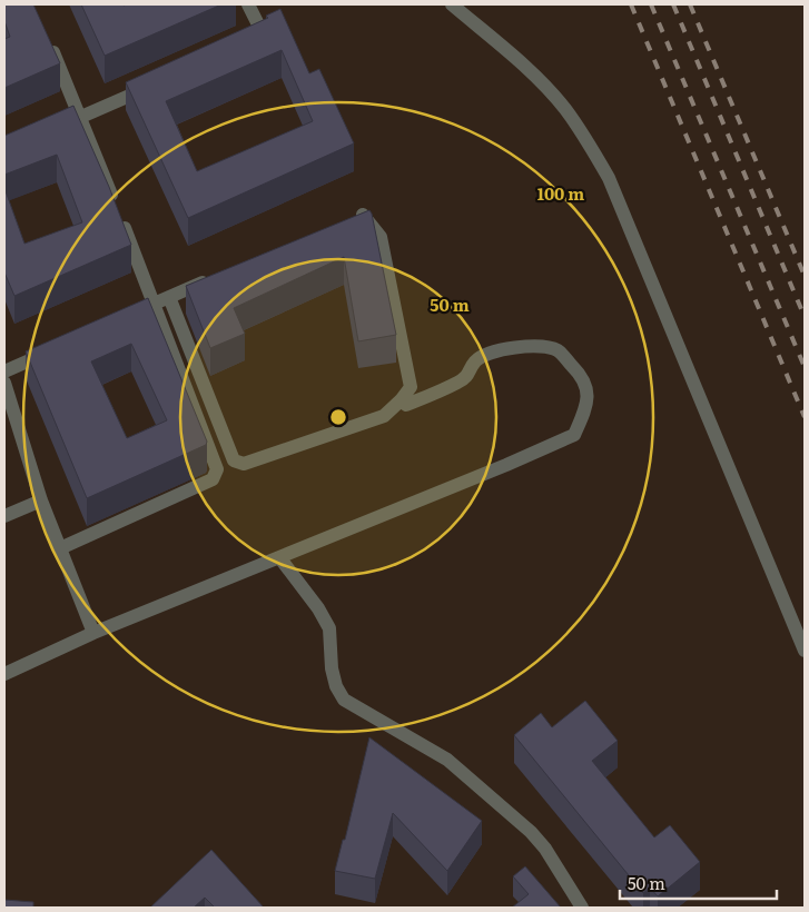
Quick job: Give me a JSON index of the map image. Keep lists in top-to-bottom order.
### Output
{
  "scale_bar": "50 m",
  "rings": ["100 m", "50 m"]
}
